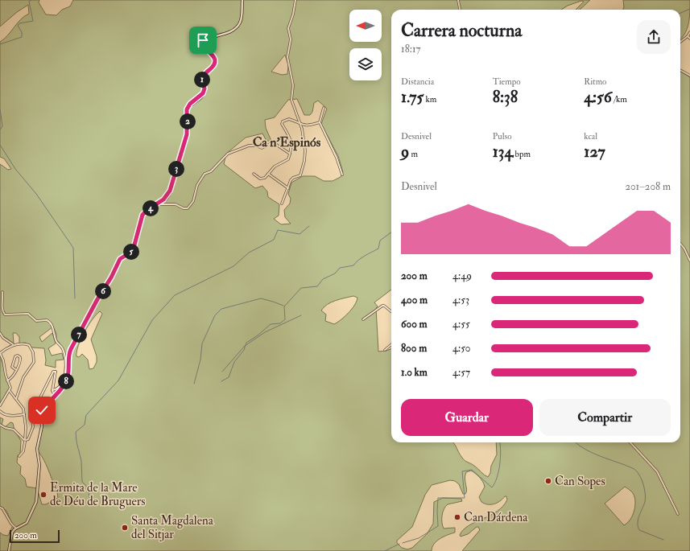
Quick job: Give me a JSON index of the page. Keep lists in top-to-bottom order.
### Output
{
  "districts": ["Ca n'Espinós"],
  "places": [
    "Can Sopes",
    "Ermita de la Mare de Déu de Bruguers",
    "Can Dárdena",
    "Santa Magdalena del Sitjar"
  ],
  "scale_bar": "200 m",
  "north": "left",
  "page": {
    "heading": ["Carrera nocturna", "18:17"],
    "stats": [
      ["Distancia", "1.75 km"],
      ["Tiempo", "8:38"],
      ["Ritmo", "4:56 /km"],
      ["Desnivel", "9 m"],
      ["Pulso", "134 bpm"],
      ["kcal", "127"]
    ],
    "pins": [
      "1",
      "2",
      "3",
      "4",
      "5",
      "6",
      "7",
      "8"
    ],
    "chart": ["Desnivel", "201–208 m"],
    "list": [
      {
        "name": "200 m",
        "note": "4:49"
      },
      {
        "name": "400 m",
        "note": "4:53"
      },
      {
        "name": "600 m",
        "note": "4:55"
      },
      {
        "name": "800 m",
        "note": "4:50"
      },
      {
        "name": "1.0 km",
        "note": "4:57"
      }
    ],
    "buttons": ["Guardar", "Compartir"],
    "scale": "200 m"
  }
}
